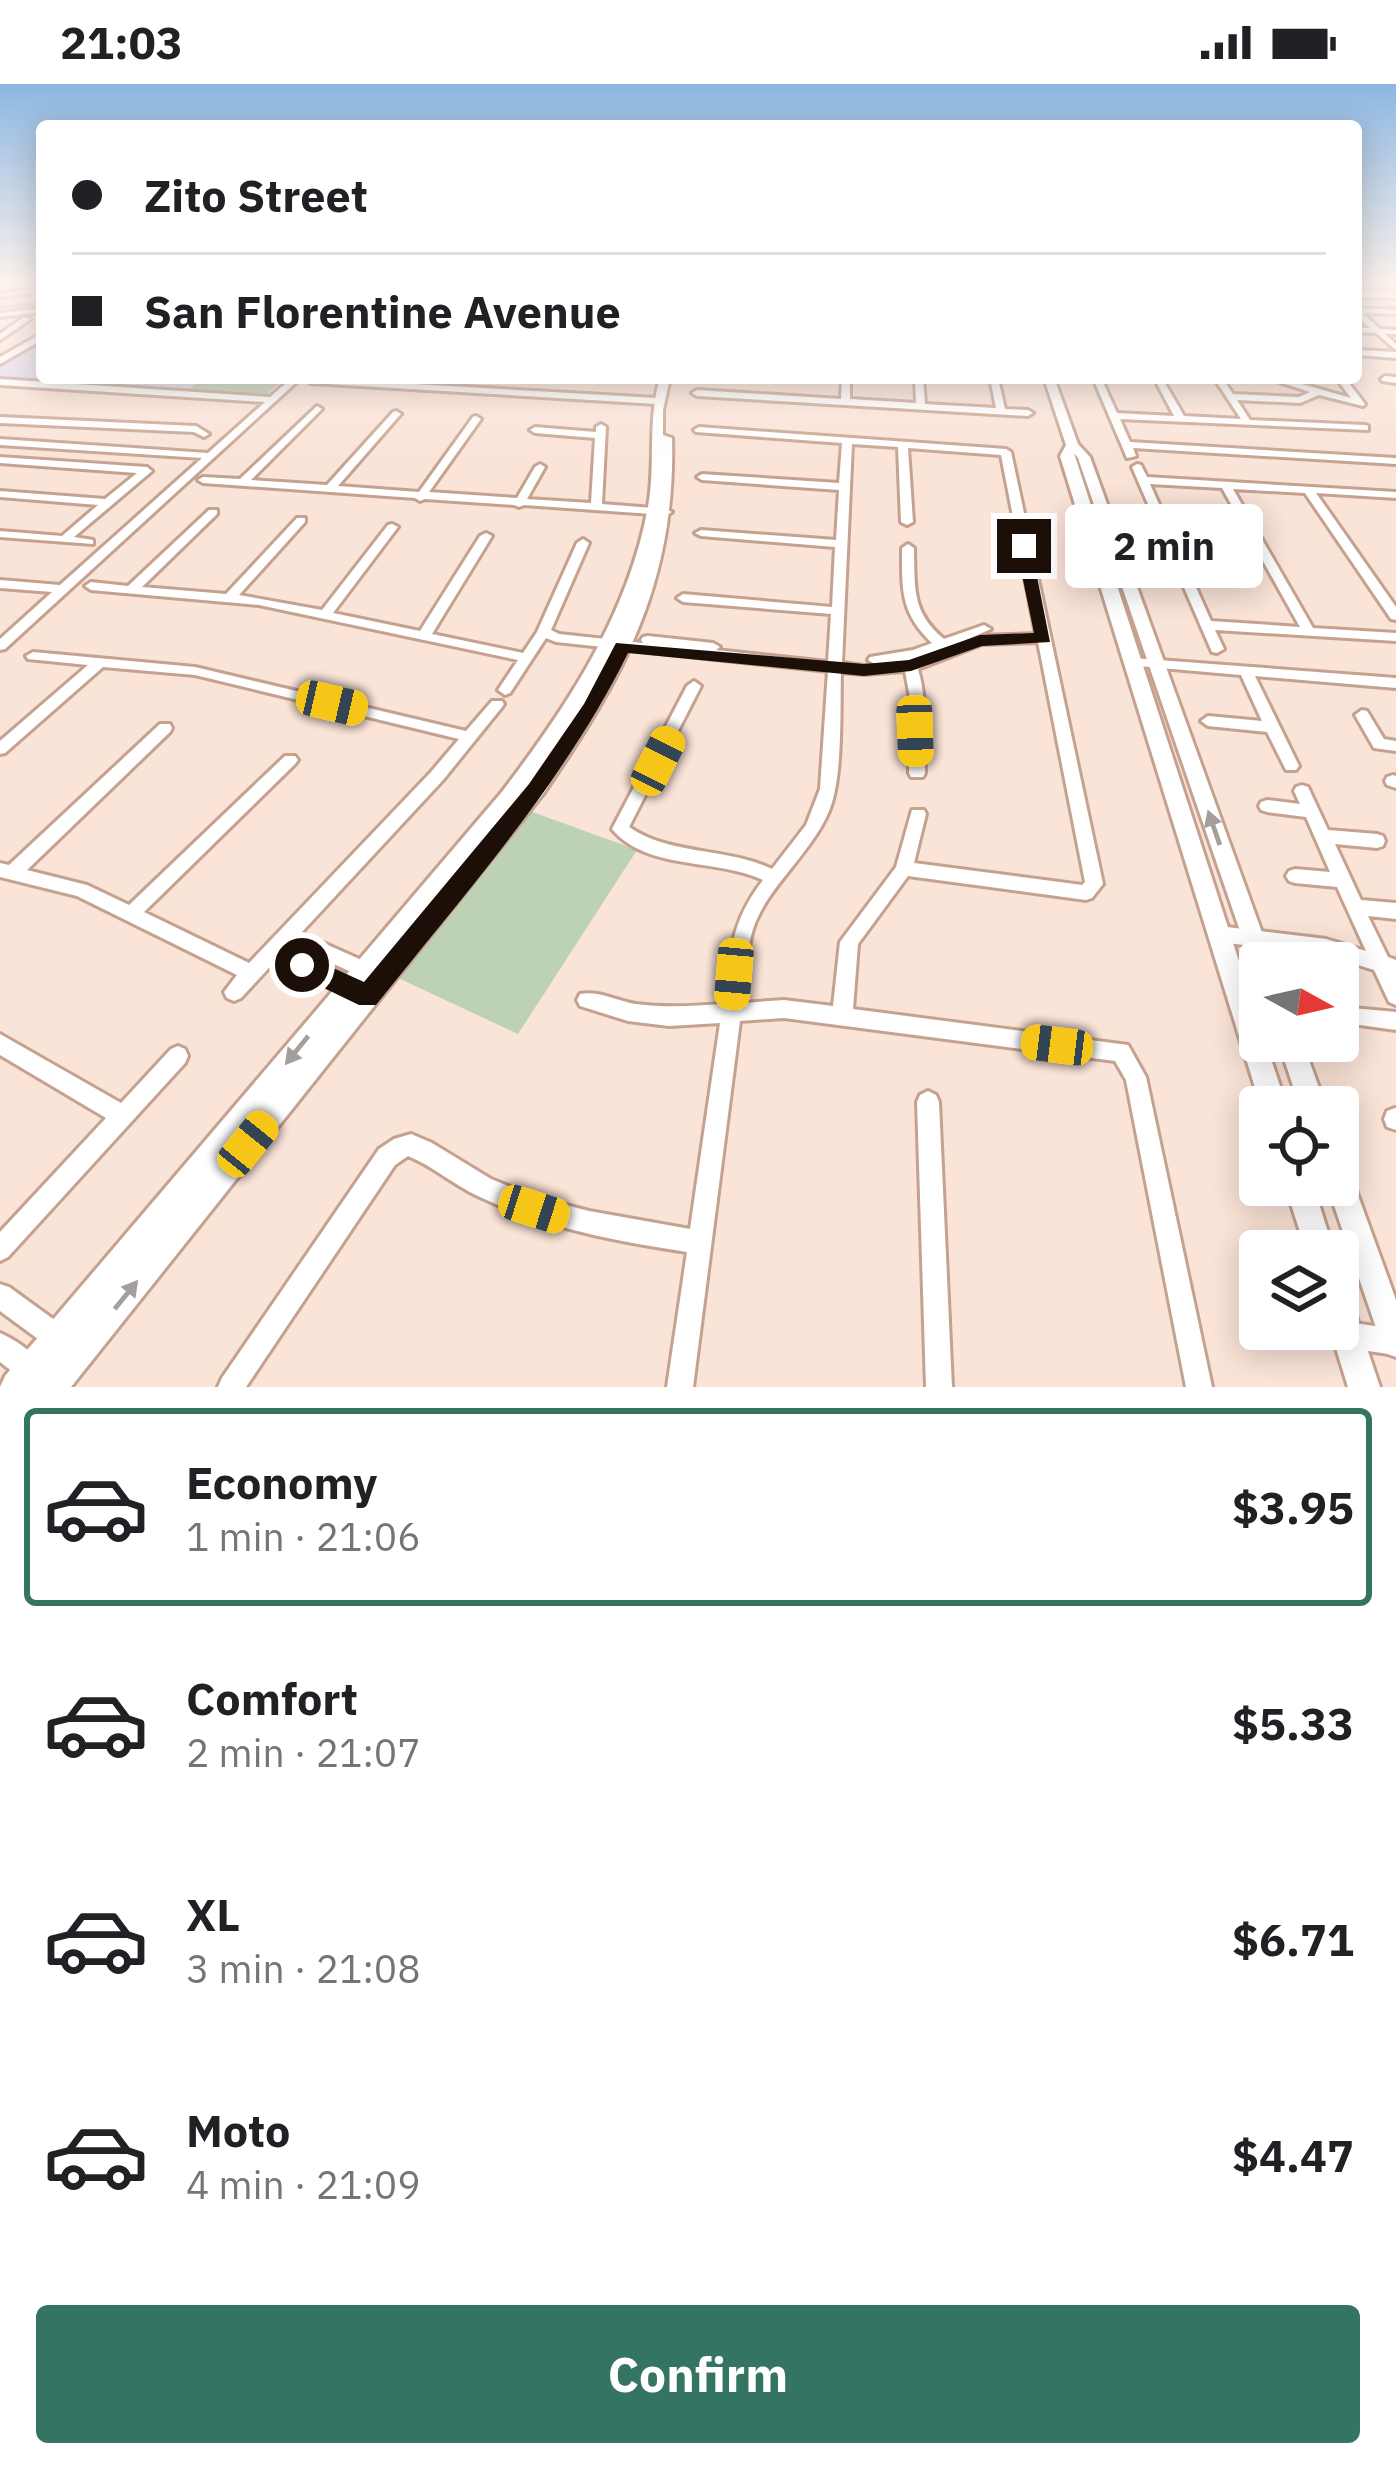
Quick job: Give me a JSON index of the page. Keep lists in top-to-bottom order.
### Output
{
  "north": "right",
  "page": {
    "status": "21:03",
    "banner": ["Zito Street", "San Florentine Avenue"],
    "bubble": "2 min",
    "list": [
      {
        "name": "Economy",
        "note": "1 min · 21:06",
        "value": "$3.95"
      },
      {
        "name": "Comfort",
        "note": "2 min · 21:07",
        "value": "$5.33"
      },
      {
        "name": "XL",
        "note": "3 min · 21:08",
        "value": "$6.71"
      },
      {
        "name": "Moto",
        "note": "4 min · 21:09",
        "value": "$4.47"
      }
    ],
    "buttons": "Confirm"
  }
}
